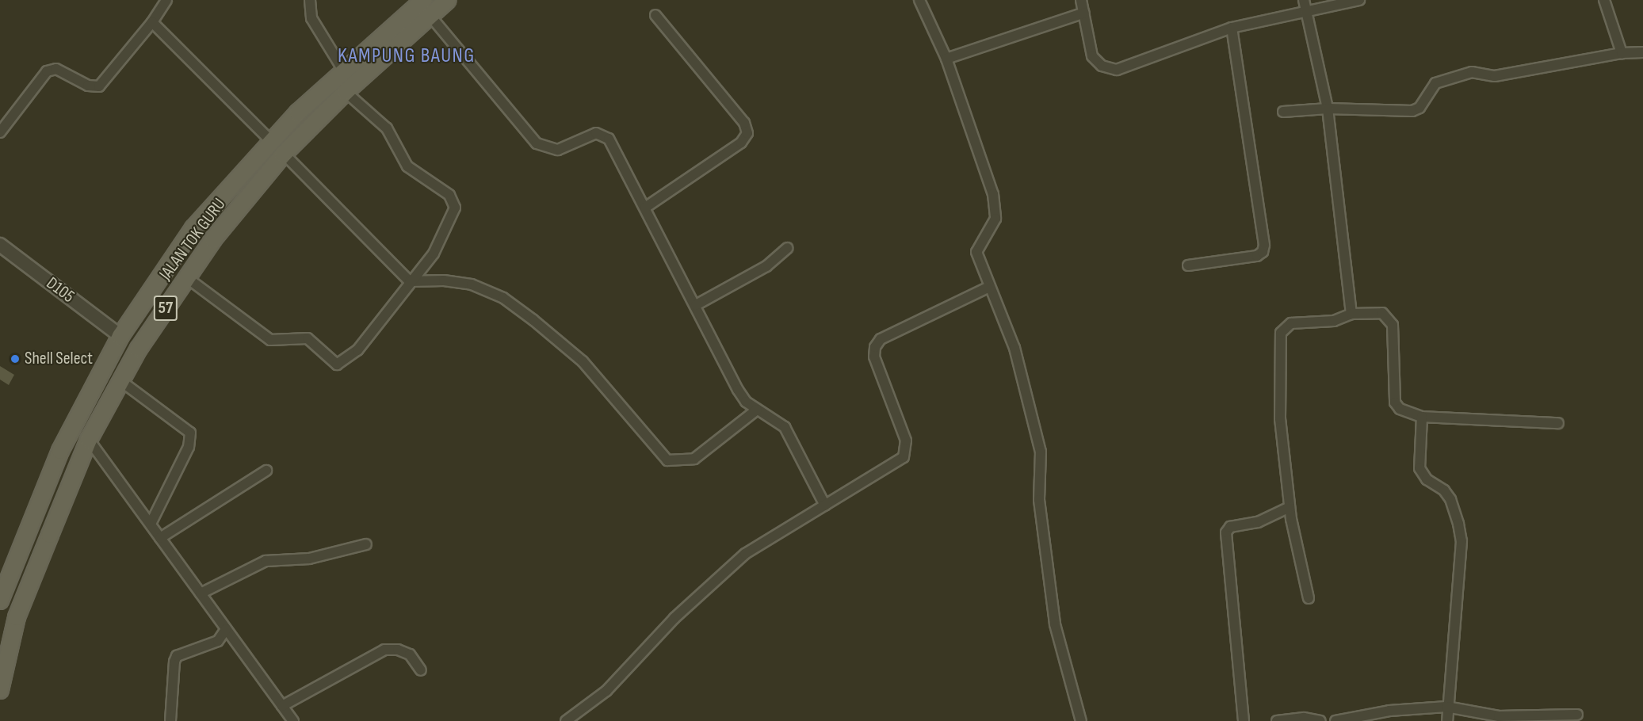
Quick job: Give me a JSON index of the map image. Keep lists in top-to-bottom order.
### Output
{
  "streets": {
    "main road": ["JALAN TOK GURU", "57"],
    "street": ["D105"]
  },
  "crossings": [
    ["JALAN TOK GURU", "D105"]
  ],
  "districts": ["KAMPUNG BAUNG"],
  "places": ["Shell Select"]
}
